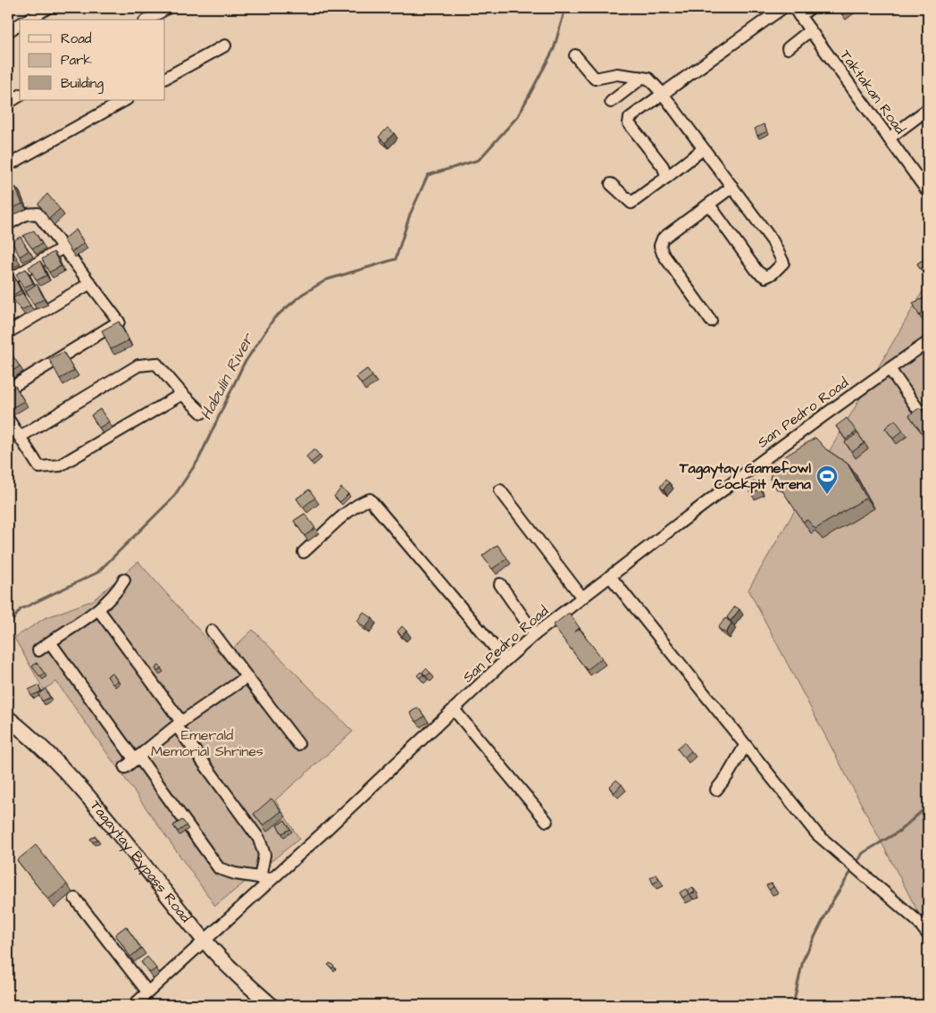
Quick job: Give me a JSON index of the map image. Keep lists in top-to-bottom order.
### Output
{
  "streets": {
    "main road": ["Tagaytay Bypass Road"],
    "street": ["Taktakan Road", "San Pedro Road"]
  },
  "crossings": [
    ["San Pedro Road", "Tagaytay Bypass Road"]
  ],
  "water": ["Habulin River"],
  "parks": ["Emerald Memorial Shrines"],
  "places": {
    "sports": ["Tagaytay Gamefowl Cockpit Arena"]
  },
  "legend": ["Road", "Park", "Building"]
}
